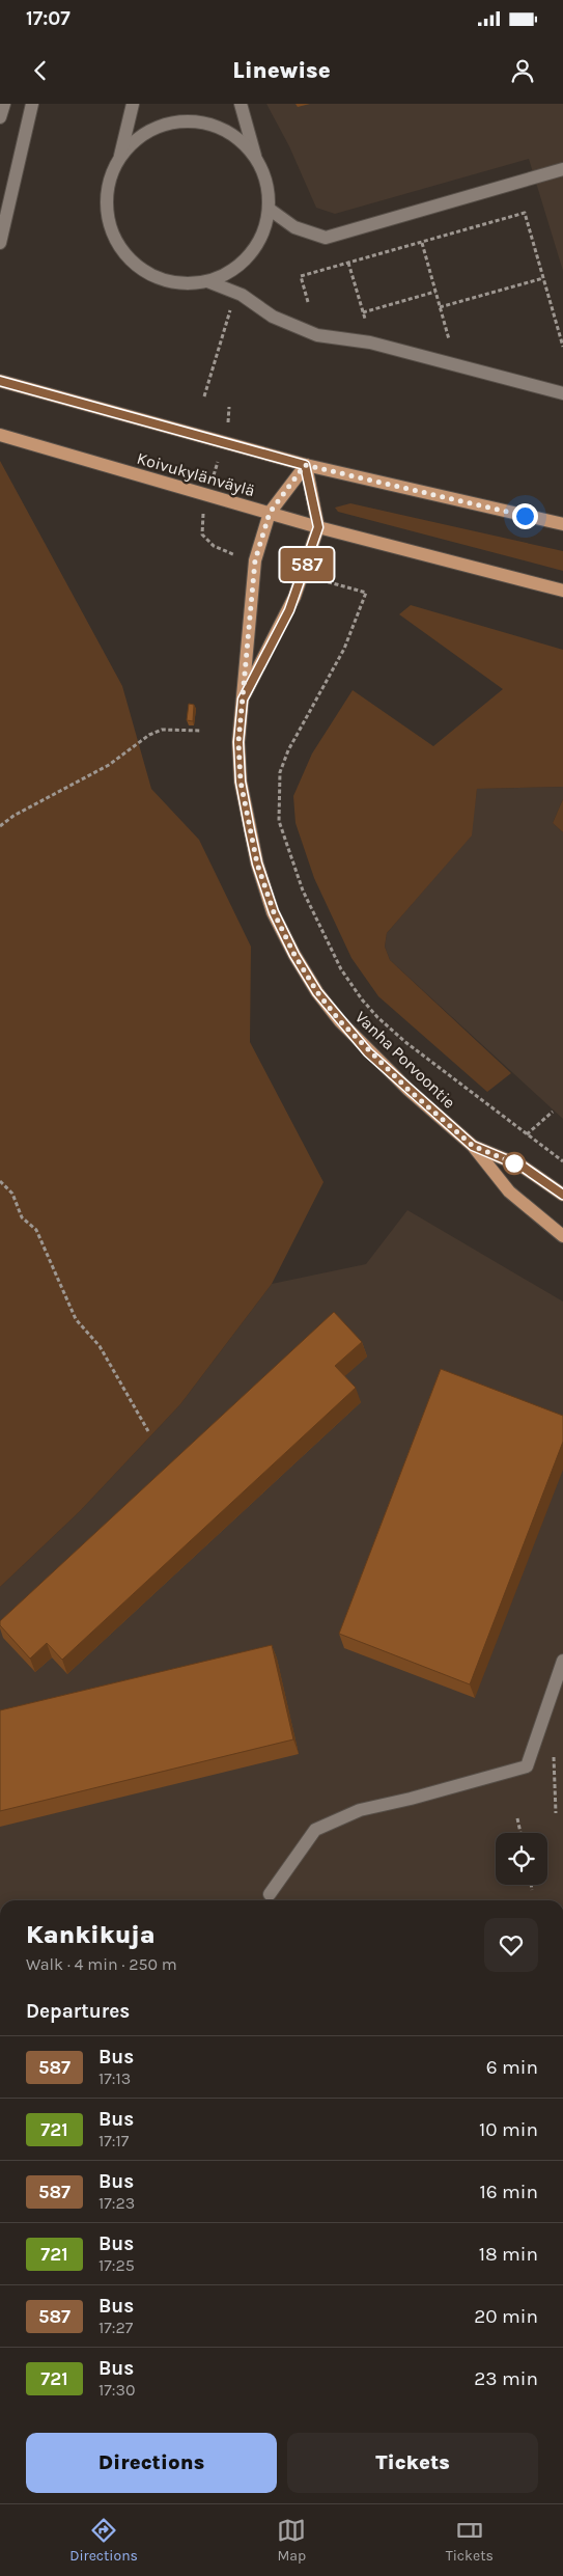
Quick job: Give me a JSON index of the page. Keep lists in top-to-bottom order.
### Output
{
  "streets": {
    "main road": ["Koivukylänväylä", "Vanha Porvoontie"]
  },
  "crossings": [
    ["Koivukylänväylä", "Vanha Porvoontie"]
  ],
  "lines": ["bus line 587"],
  "page": {
    "status": "17:07",
    "header": "Linewise",
    "on_map": "587",
    "heading": [
      ["Kankikuja", "Walk · 4 min · 250 m"],
      "Departures"
    ],
    "list": [
      {
        "mark": "587",
        "name": "Bus",
        "note": "17:13",
        "value": "6 min"
      },
      {
        "mark": "721",
        "name": "Bus",
        "note": "17:17",
        "value": "10 min"
      },
      {
        "mark": "587",
        "name": "Bus",
        "note": "17:23",
        "value": "16 min"
      },
      {
        "mark": "721",
        "name": "Bus",
        "note": "17:25",
        "value": "18 min"
      },
      {
        "mark": "587",
        "name": "Bus",
        "note": "17:27",
        "value": "20 min"
      },
      {
        "mark": "721",
        "name": "Bus",
        "note": "17:30",
        "value": "23 min"
      }
    ],
    "buttons": ["Directions", "Tickets"],
    "tabs": ["Directions", "Map", "Tickets"]
  }
}
